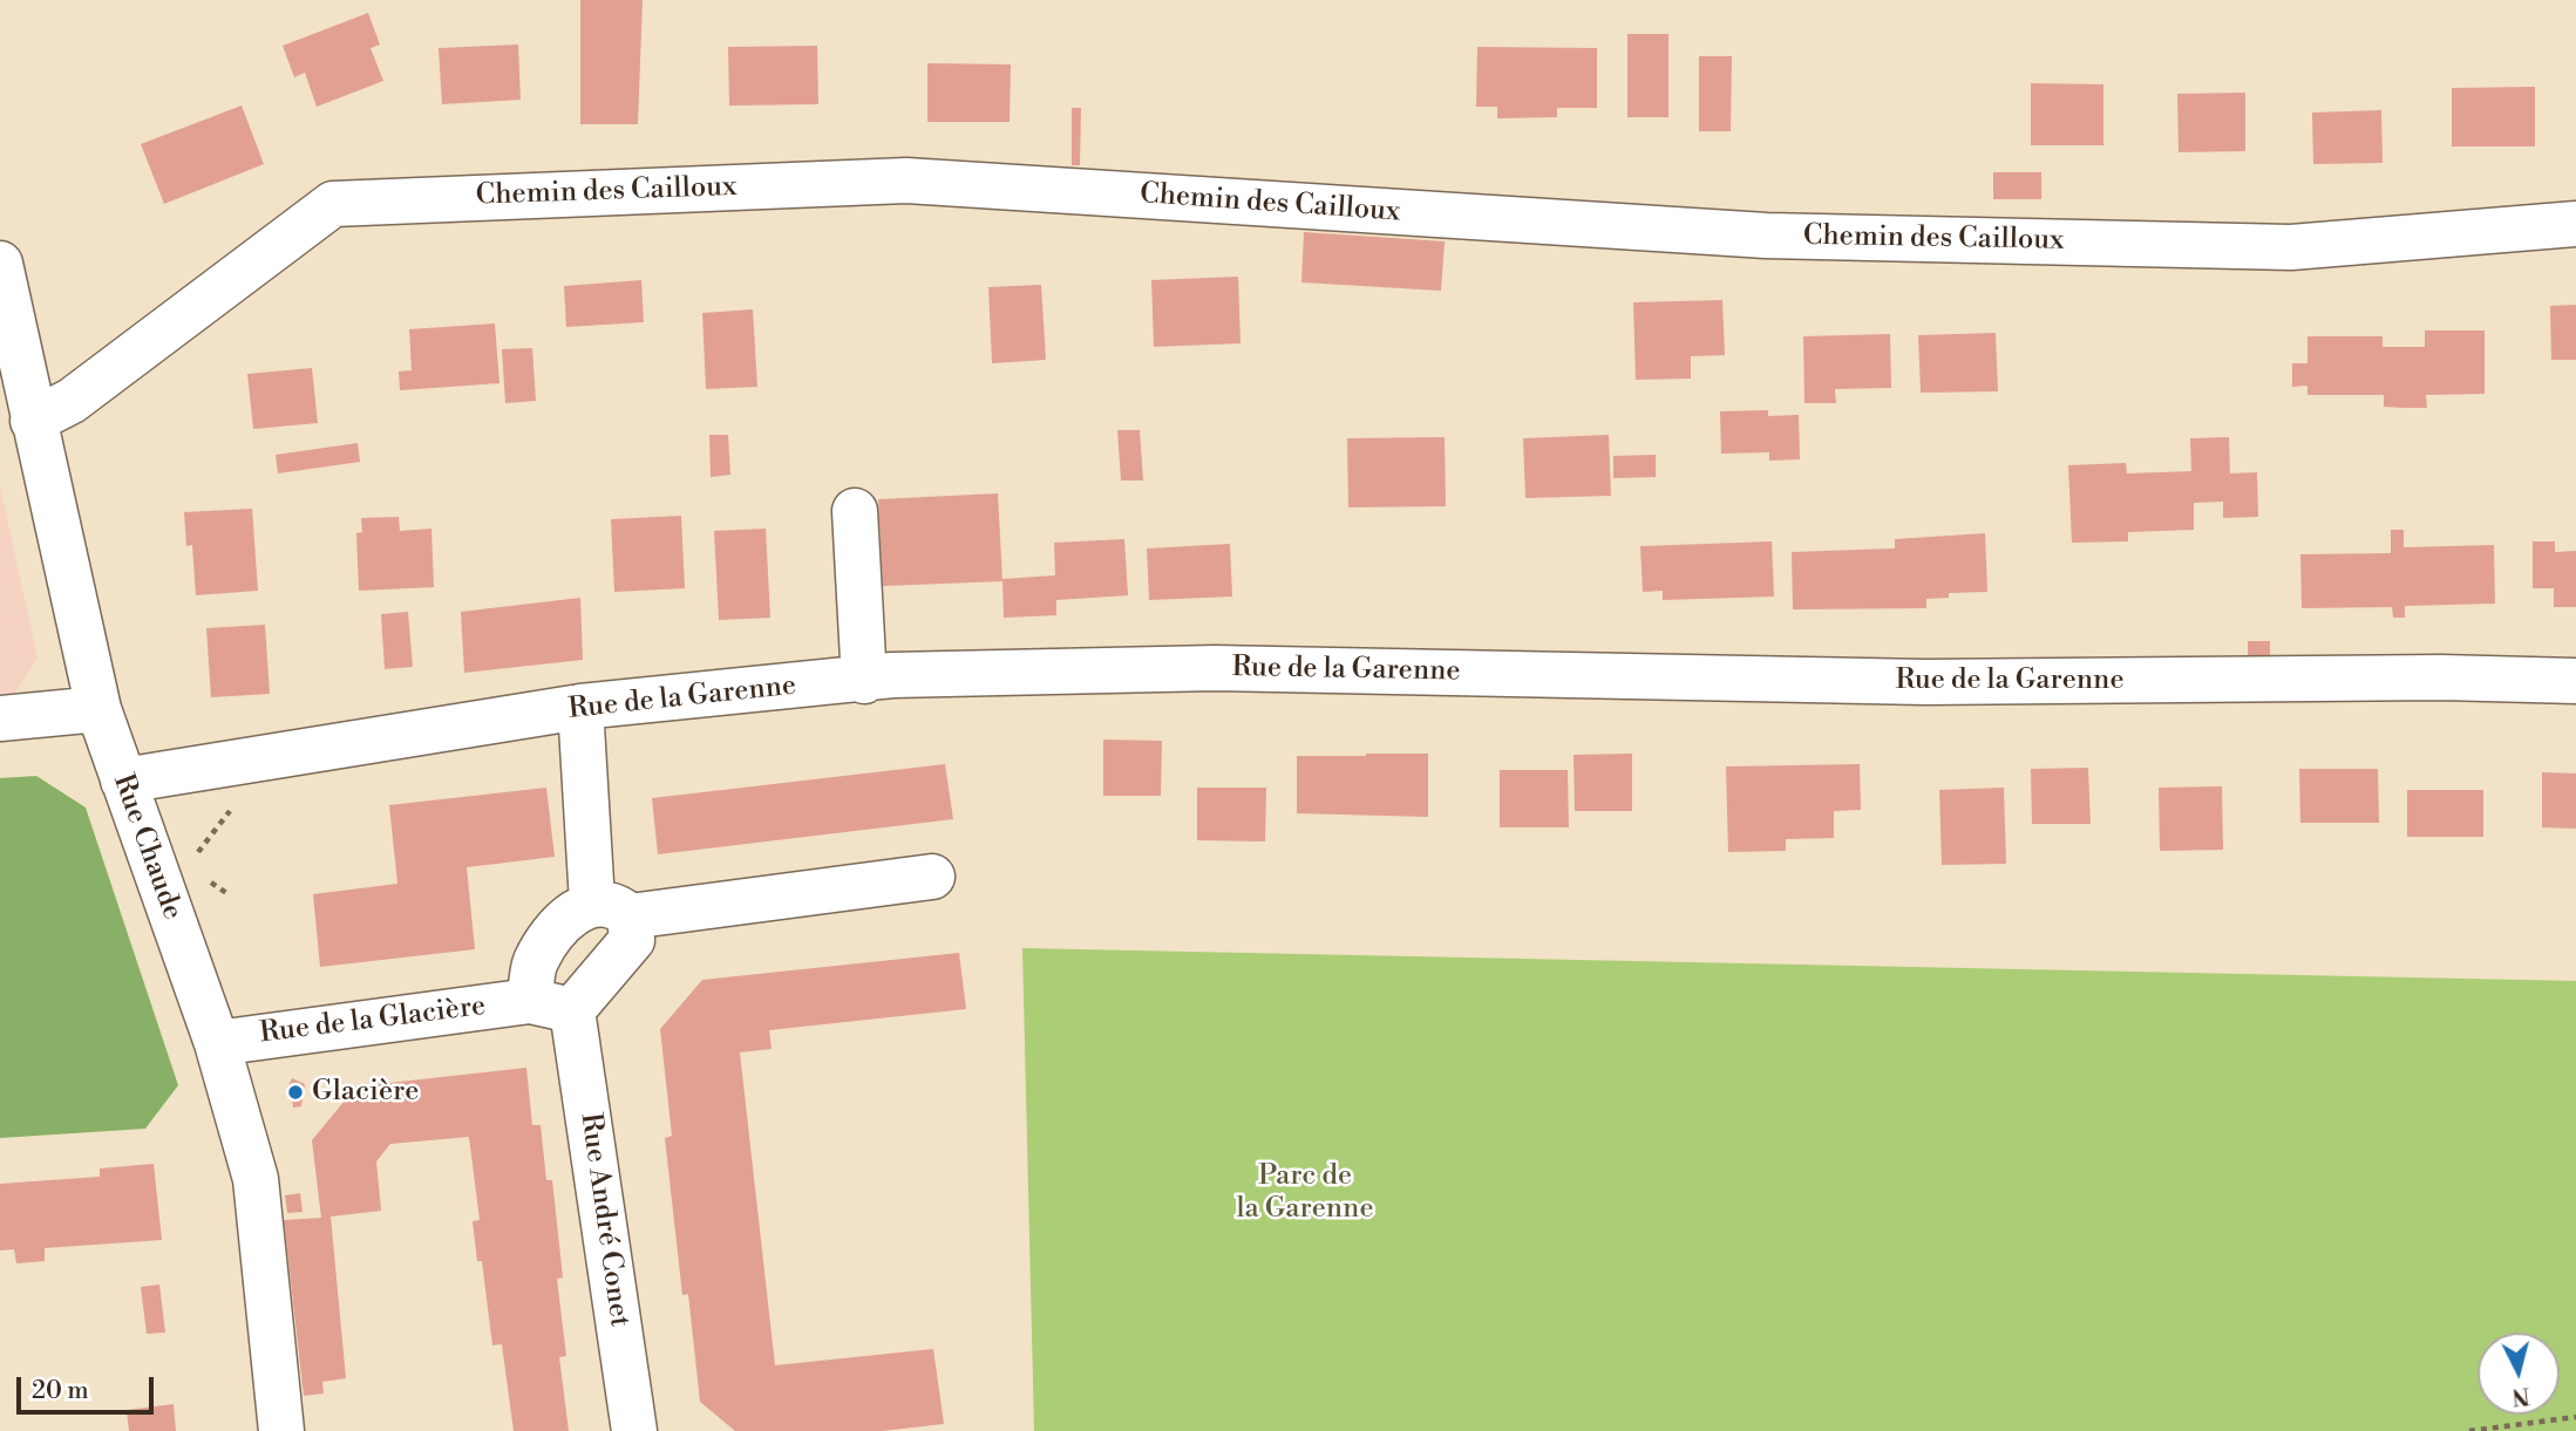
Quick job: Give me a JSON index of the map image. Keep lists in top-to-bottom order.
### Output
{
  "streets": {
    "street": [
      "Chemin des Cailloux",
      "Rue de la Garenne",
      "Rue Chaude",
      "Rue de la Glacière",
      "Rue André Conet"
    ]
  },
  "crossings": [
    ["Chemin des Cailloux", "Rue Chaude"],
    ["Rue de la Garenne", "Rue Chaude"],
    ["Rue Chaude", "Rue de la Glacière"],
    ["Rue de la Glacière", "Rue André Conet"]
  ],
  "parks": ["Parc de la Garenne"],
  "places": ["Glacière"],
  "scale_bar": "20 m",
  "north": "bottom"
}
